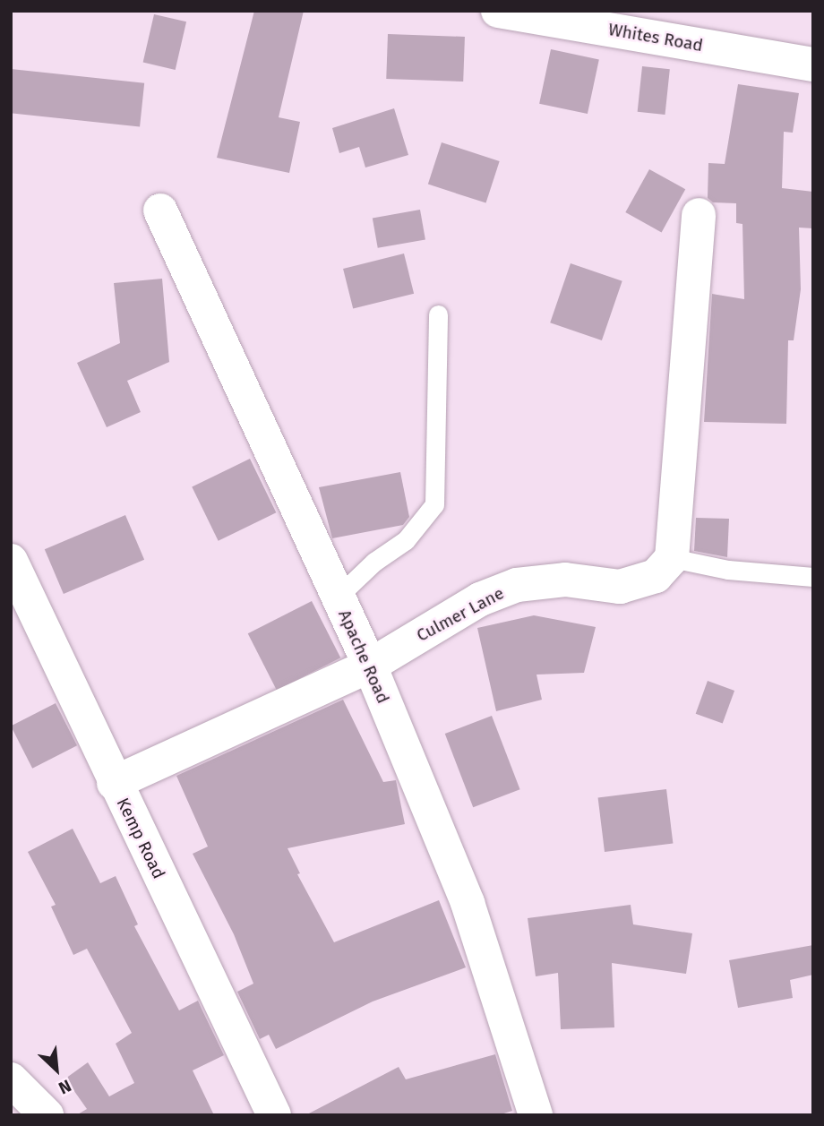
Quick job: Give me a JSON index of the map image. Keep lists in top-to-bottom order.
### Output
{
  "streets": {
    "street": [
      "Whites Road",
      "Culmer Lane",
      "Apache Road",
      "Kemp Road"
    ]
  },
  "crossings": [
    ["Culmer Lane", "Apache Road"],
    ["Culmer Lane", "Kemp Road"]
  ],
  "north": "bottom right"
}
